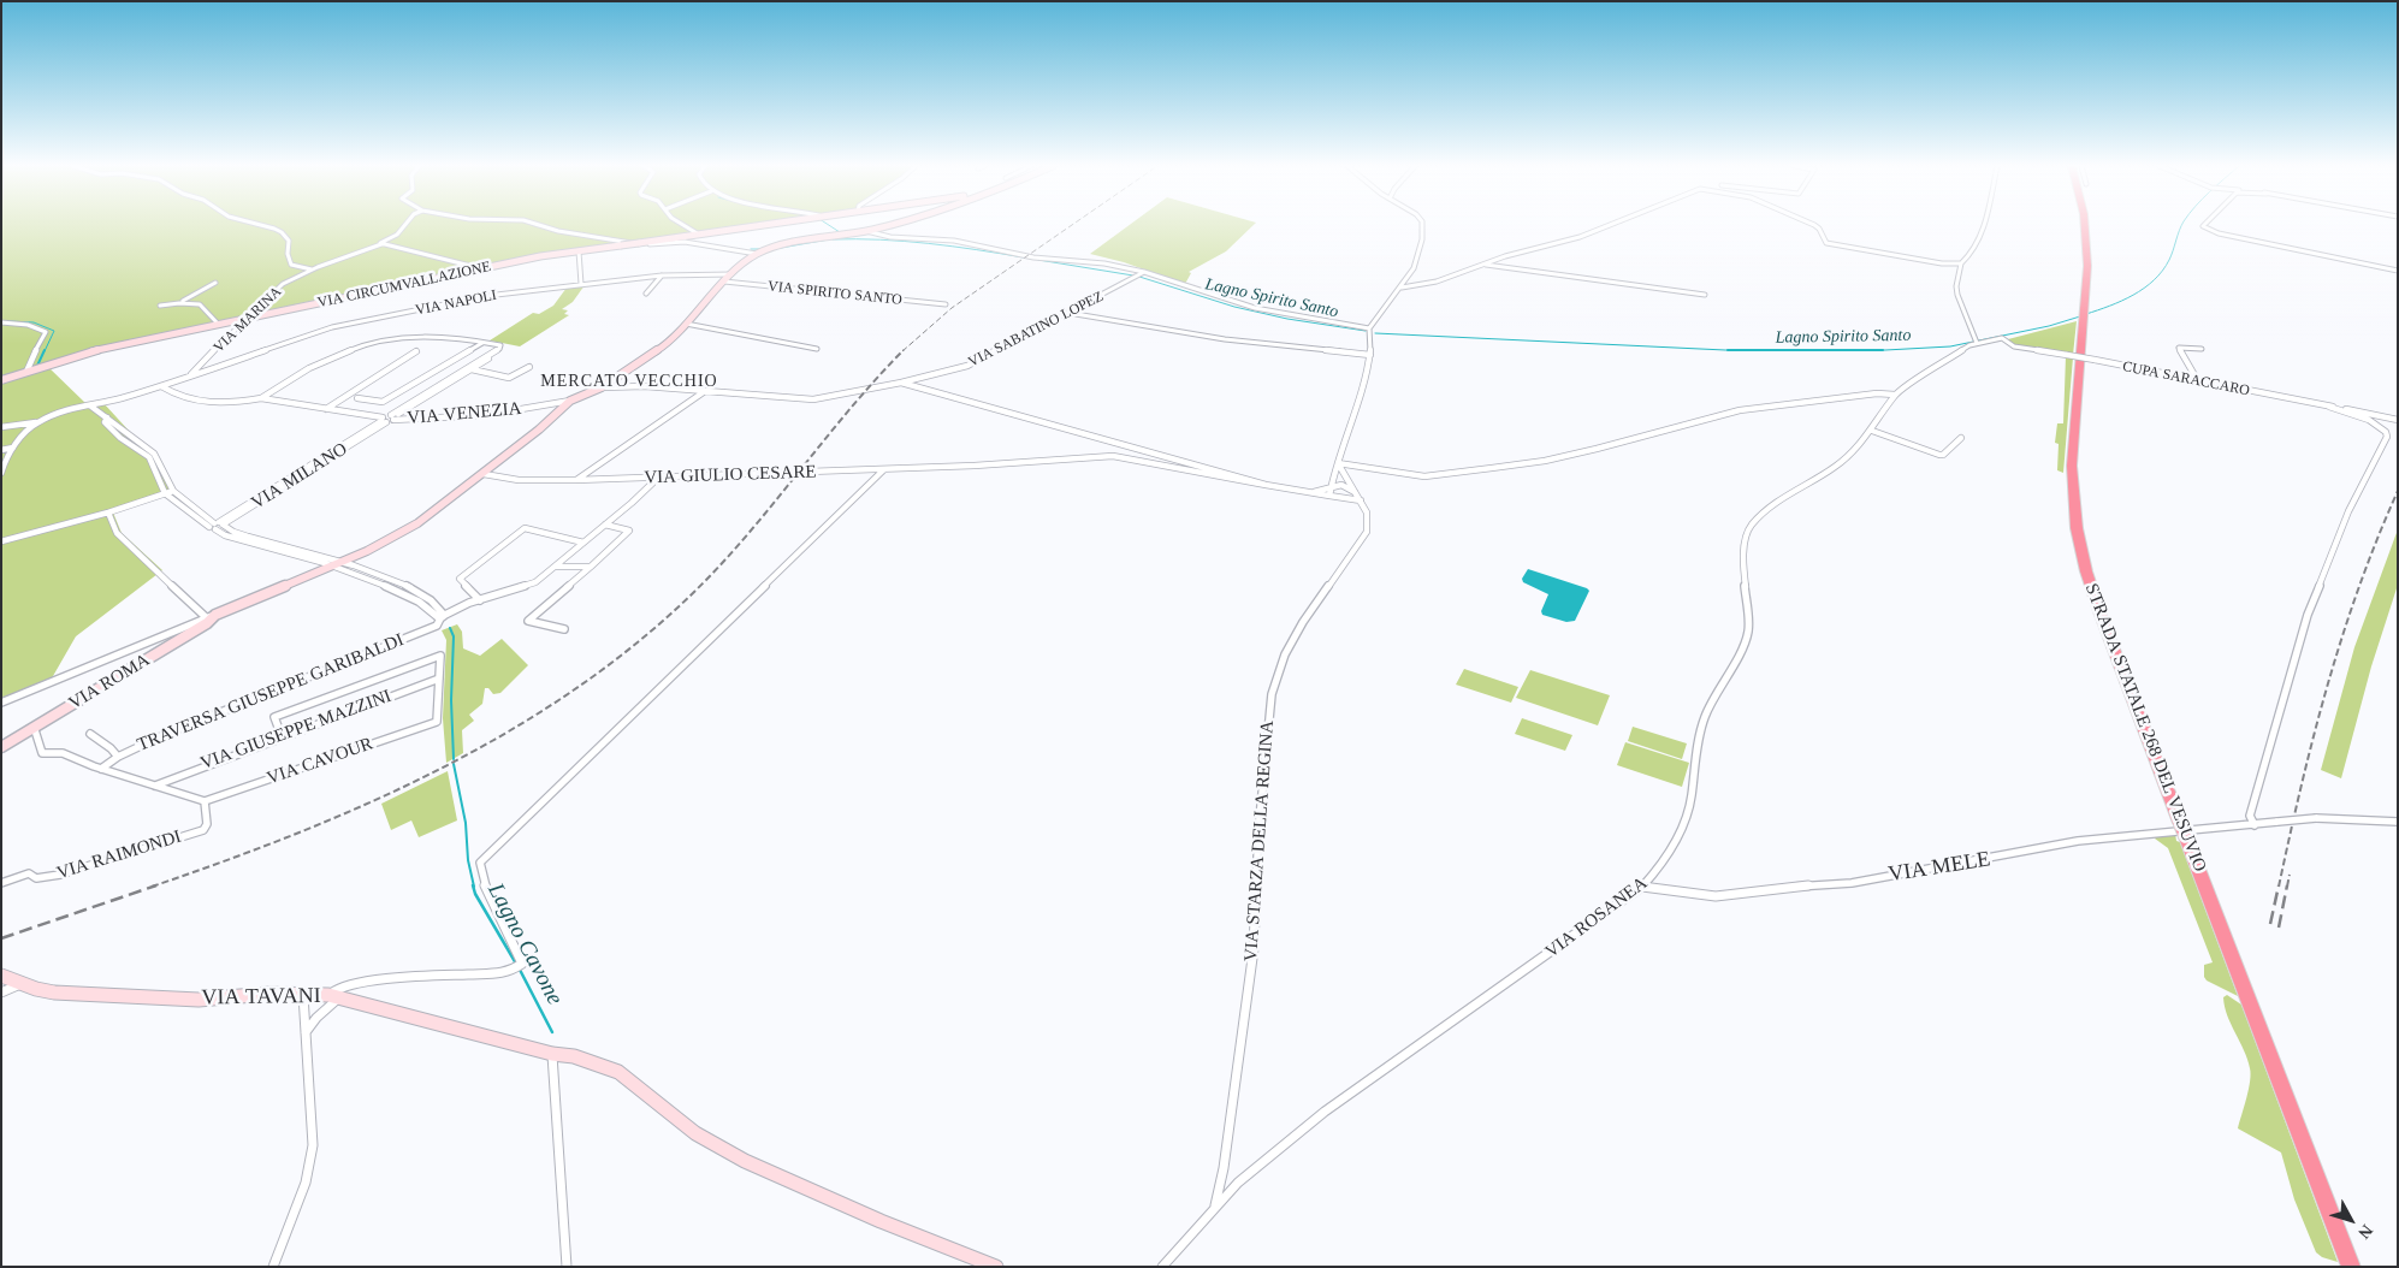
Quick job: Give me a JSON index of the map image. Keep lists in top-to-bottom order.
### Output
{
  "streets": {
    "highway": ["STRADA STATALE 268 DEL VESUVIO"],
    "street": [
      "VIA CIRCUMVALLAZIONE",
      "VIA SPIRITO SANTO",
      "VIA NAPOLI",
      "VIA MARINA",
      "VIA SABATINO LOPEZ",
      "CUPA SARACCARO",
      "VIA VENEZIA",
      "VIA GIULIO CESARE",
      "VIA MILANO",
      "VIA ROMA",
      "TRAVERSA GIUSEPPE GARIBALDI",
      "VIA GIUSEPPE MAZZINI",
      "VIA CAVOUR",
      "VIA STARZA DELLA REGINA",
      "VIA RAIMONDI",
      "VIA MELE",
      "VIA ROSANEA",
      "VIA TAVANI"
    ]
  },
  "crossings": [
    ["VIA CIRCUMVALLAZIONE", "VIA MARINA"],
    ["VIA SPIRITO SANTO", "VIA NAPOLI"],
    ["VIA SPIRITO SANTO", "VIA SABATINO LOPEZ"],
    ["VIA SPIRITO SANTO", "VIA VENEZIA"],
    ["VIA SPIRITO SANTO", "VIA GIULIO CESARE"],
    ["VIA SPIRITO SANTO", "VIA ROMA"],
    ["VIA NAPOLI", "VIA MARINA"],
    ["CUPA SARACCARO", "VIA ROSANEA"],
    ["VIA VENEZIA", "VIA MILANO"],
    ["VIA GIULIO CESARE", "TRAVERSA GIUSEPPE GARIBALDI"],
    ["VIA GIUSEPPE MAZZINI", "VIA CAVOUR"],
    ["VIA CAVOUR", "VIA RAIMONDI"],
    ["VIA STARZA DELLA REGINA", "VIA ROSANEA"],
    ["VIA MELE", "VIA ROSANEA"]
  ],
  "districts": ["MERCATO VECCHIO"],
  "water": ["Lagno Spirito Santo", "Lagno Cavone"],
  "north": "bottom right"
}
